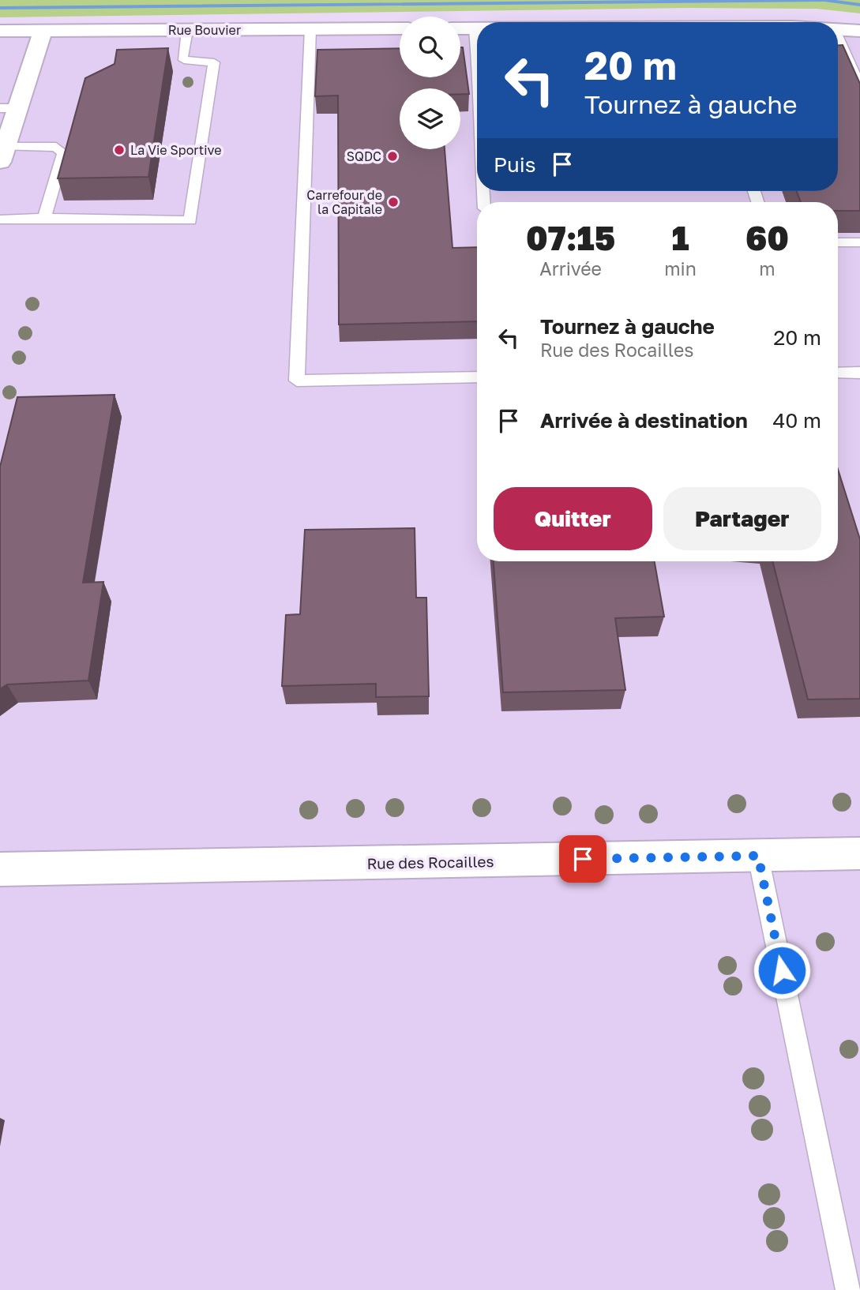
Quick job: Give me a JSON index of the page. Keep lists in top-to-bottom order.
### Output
{
  "streets": {
    "street": ["Rue Bouvier", "Rue des Rocailles"]
  },
  "places": ["La Vie Sportive", "SQDC", "Carrefour de la Capitale"],
  "page": {
    "turn": ["20 m", "Tournez à gauche"],
    "then": "Puis",
    "eta": [
      "07:15",
      "Arrivée",
      "1",
      "min",
      "60",
      "m"
    ],
    "list": [
      {
        "name": "Tournez à gauche",
        "note": "Rue des Rocailles",
        "value": "20 m"
      },
      {
        "name": "Arrivée à destination",
        "value": "40 m"
      }
    ],
    "buttons": ["Quitter", "Partager"]
  }
}
